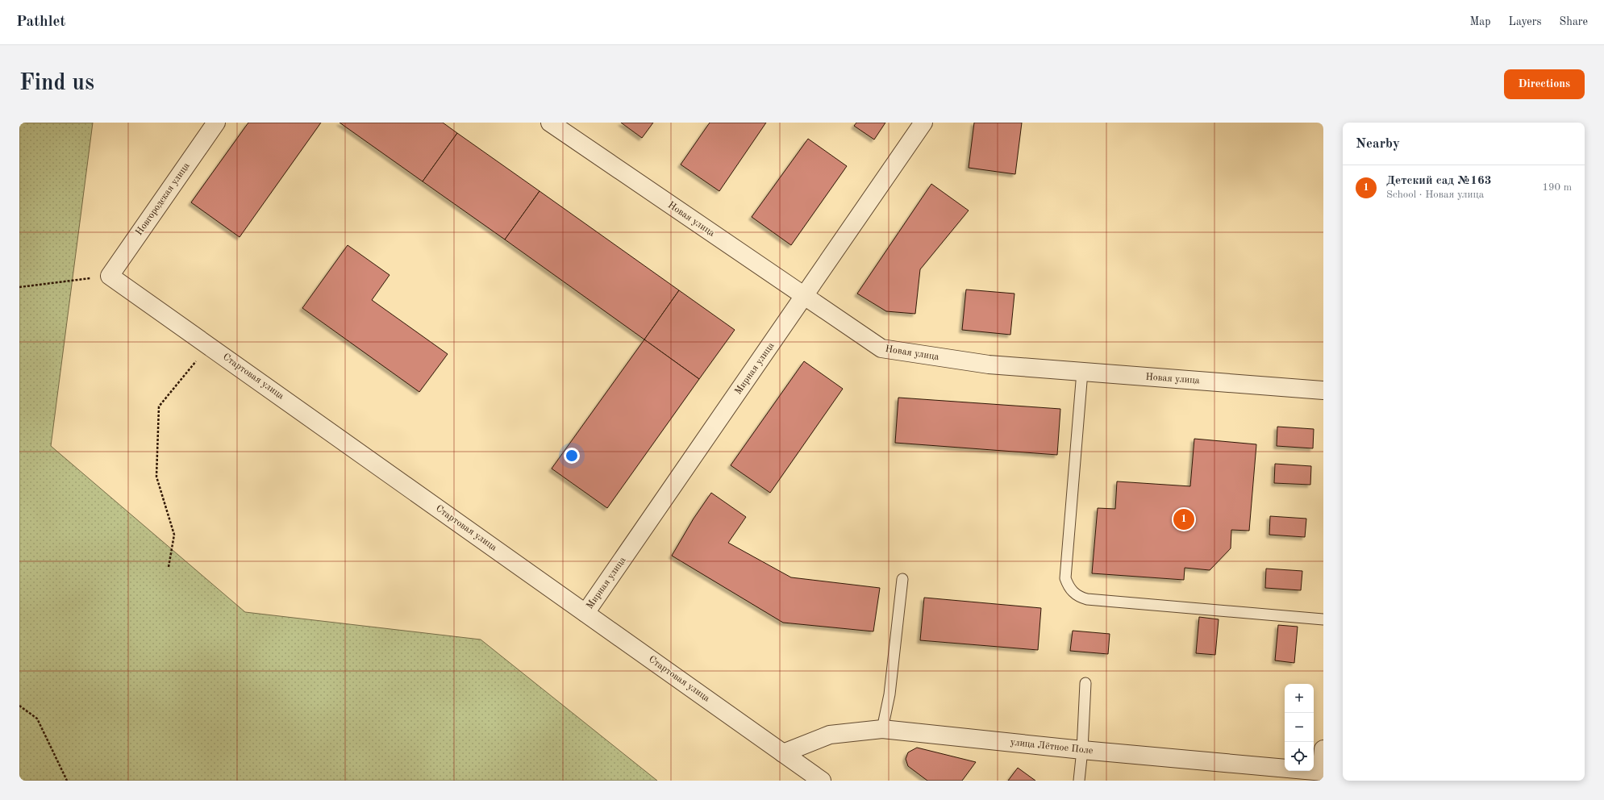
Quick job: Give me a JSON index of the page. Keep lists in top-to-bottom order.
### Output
{
  "streets": {
    "street": [
      "Новгородская улица",
      "Новая улица",
      "Мирная улица",
      "Стартовая улица",
      "улица Лётное Поле"
    ]
  },
  "crossings": [
    ["Новгородская улица", "Стартовая улица"],
    ["Новая улица", "Мирная улица"],
    ["Мирная улица", "Стартовая улица"],
    ["Стартовая улица", "улица Лётное Поле"]
  ],
  "page": {
    "header": "Pathlet",
    "nav": ["Map", "Layers", "Share"],
    "buttons": "Directions",
    "title": "Find us",
    "heading": "Nearby",
    "list": [
      {
        "mark": "1",
        "name": "Детский сад №163",
        "note": "School · Новая улица",
        "value": "190 m"
      }
    ],
    "pins": "1",
    "map_buttons": ["+", "−"]
  }
}
